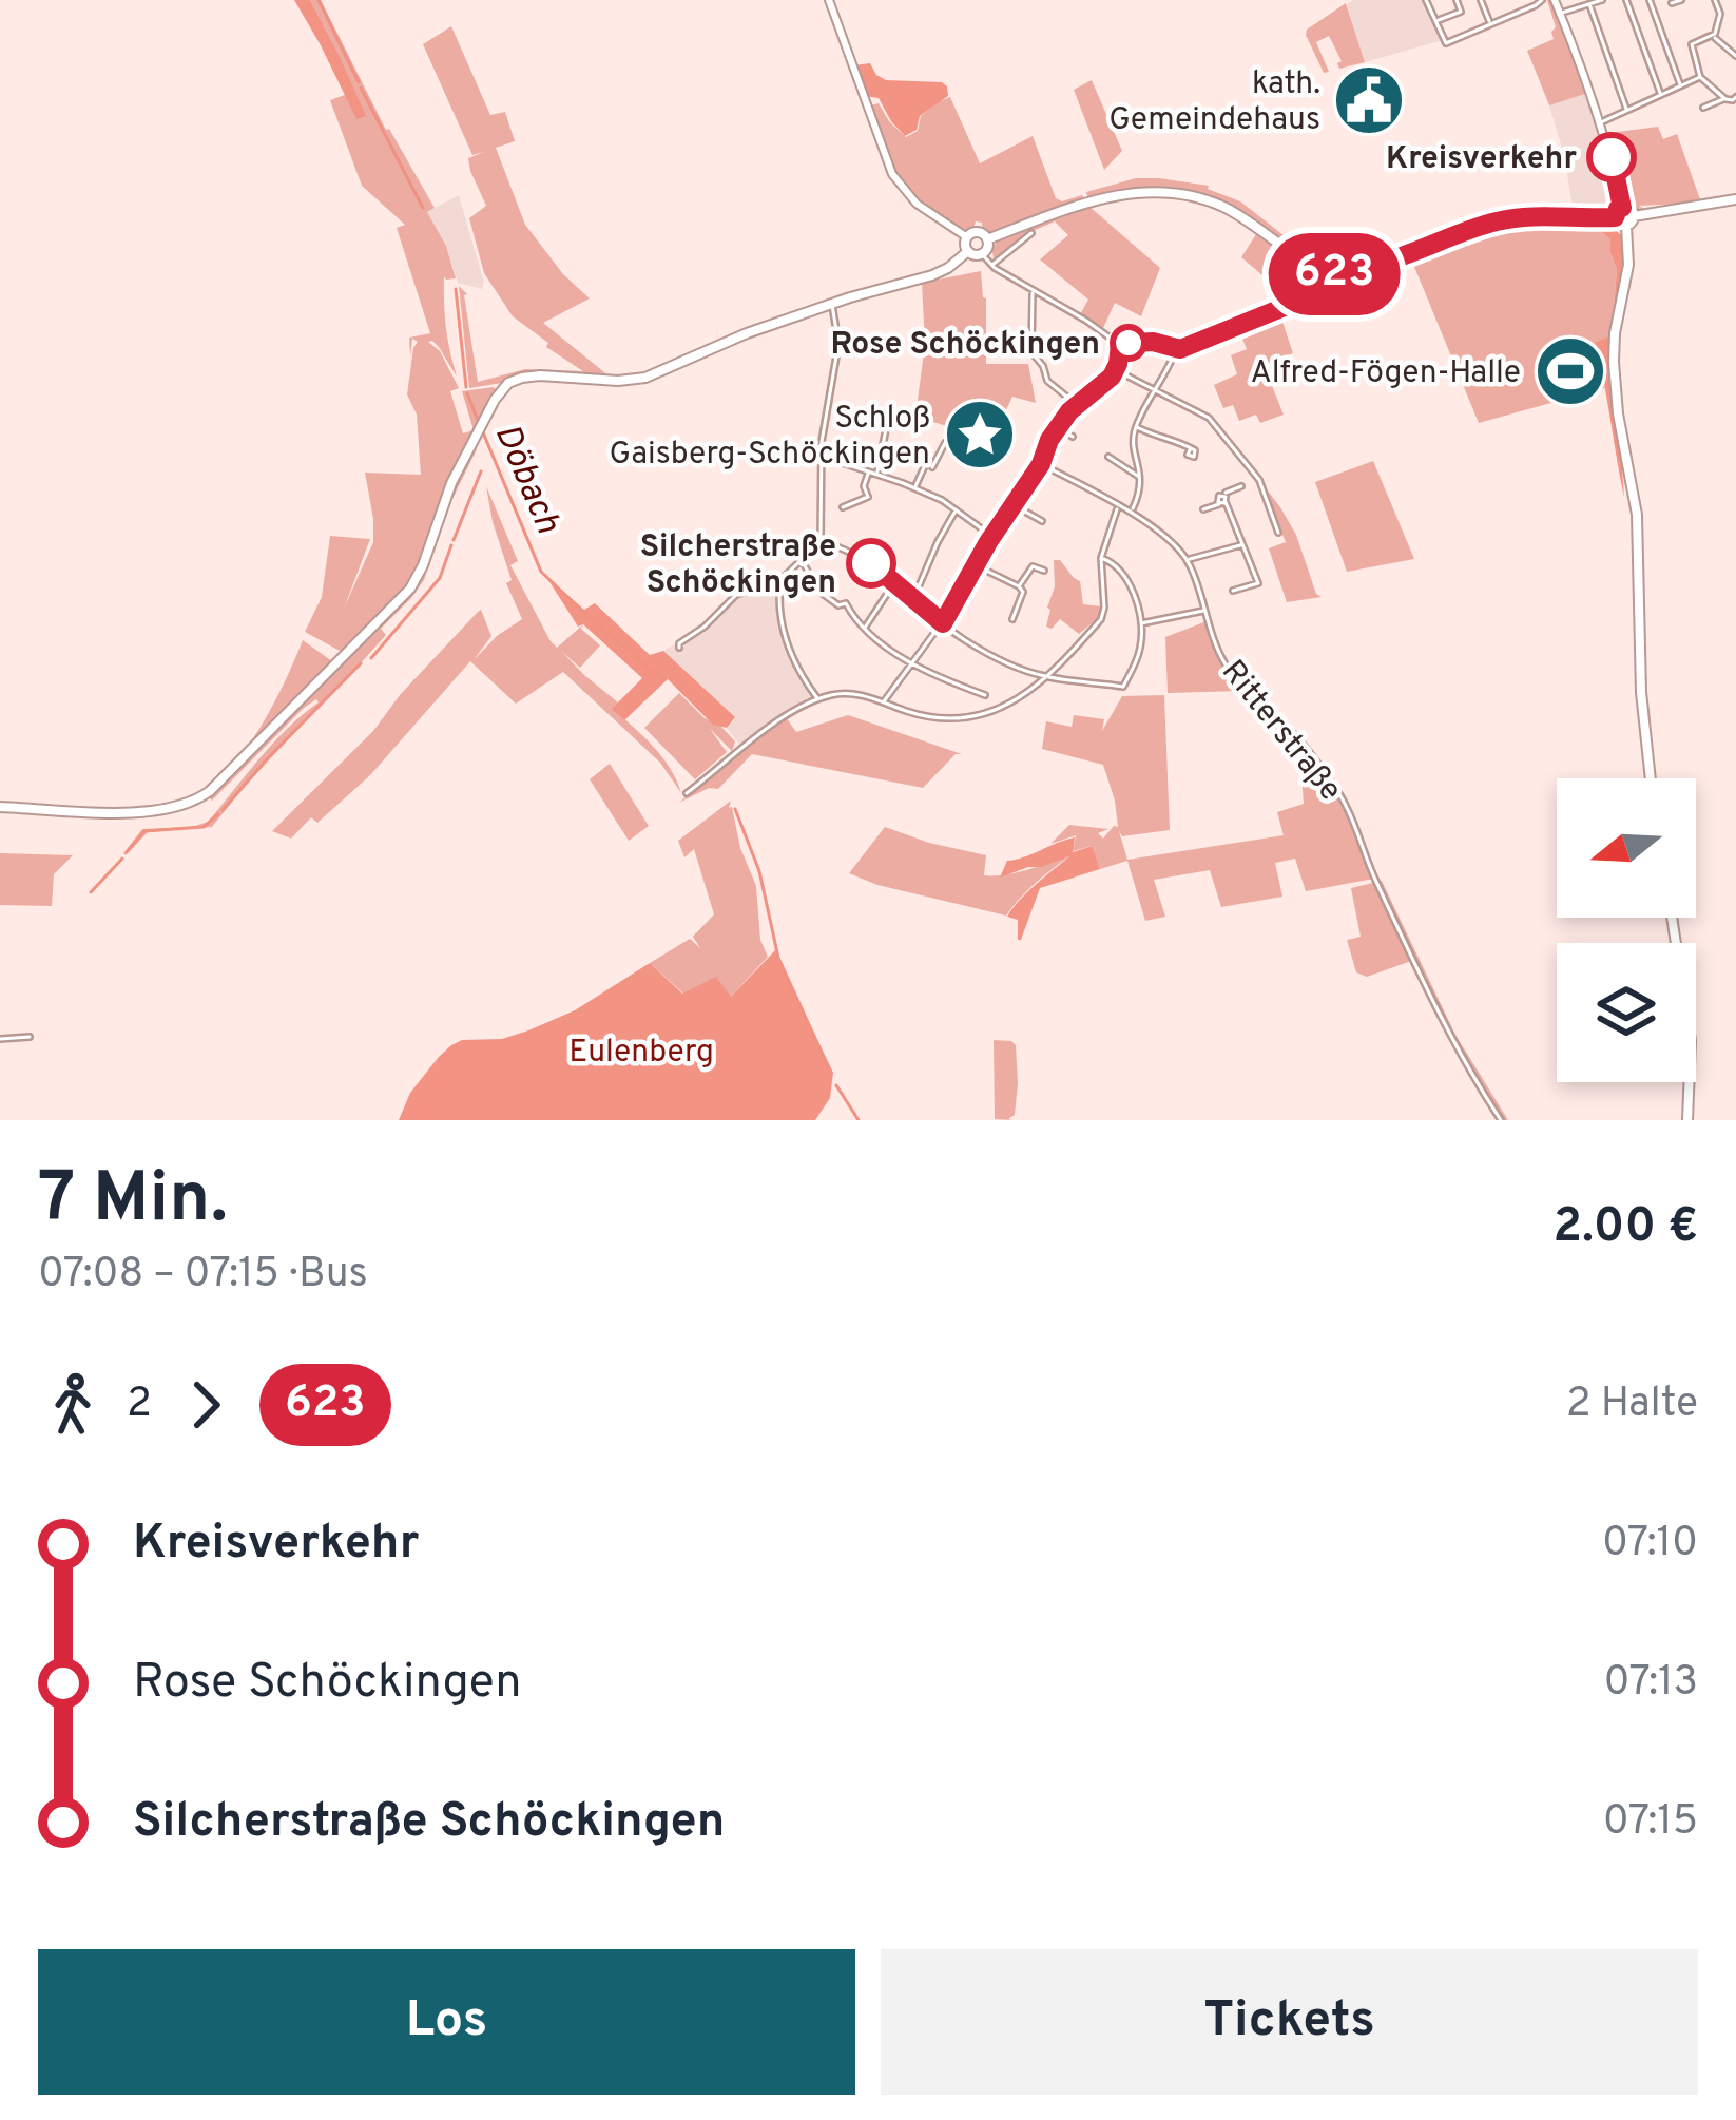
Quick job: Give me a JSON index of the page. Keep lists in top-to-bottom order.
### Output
{
  "streets": {
    "street": ["Ritterstraße"]
  },
  "water": ["Döbach"],
  "parks": ["Eulenberg"],
  "places": {
    "public building": ["kath. Gemeindehaus"],
    "other": ["Kreisverkehr", "Rose Schöckingen", "Silcherstraße Schöckingen"],
    "sports": ["Alfred-Fögen-Halle"],
    "place": ["Schloß Gaisberg-Schöckingen"]
  },
  "lines": ["bus line 623"],
  "north": "left",
  "page": {
    "on_map": "623",
    "heading": ["7 Min.", "07:08 – 07:15 · Bus", "2.00 €"],
    "legs": ["2", "623", "2 Halte"],
    "list": [
      {
        "name": "Kreisverkehr",
        "value": "07:10"
      },
      {
        "name": "Rose Schöckingen",
        "value": "07:13"
      },
      {
        "name": "Silcherstraße Schöckingen",
        "value": "07:15"
      }
    ],
    "buttons": ["Los", "Tickets"]
  }
}
